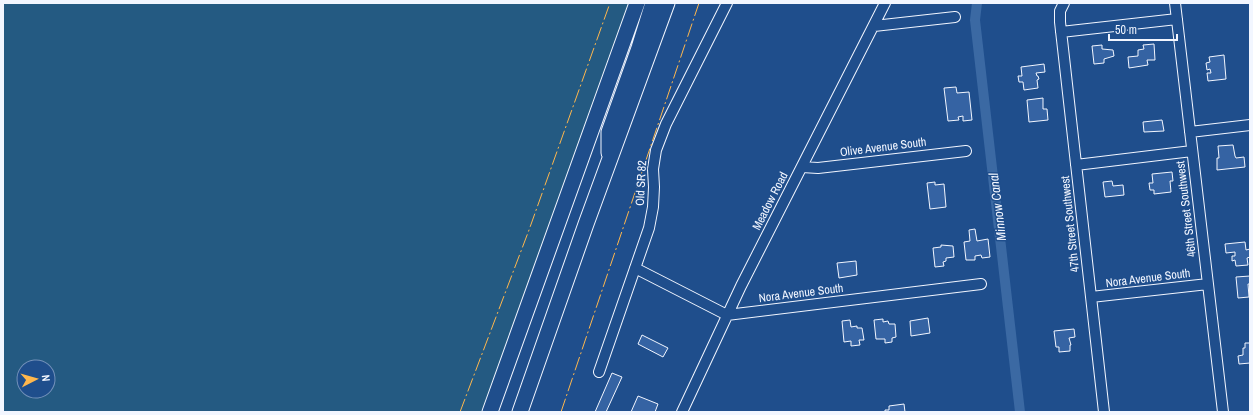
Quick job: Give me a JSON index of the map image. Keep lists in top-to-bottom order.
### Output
{
  "streets": {
    "street": [
      "Olive Avenue South",
      "Old SR 82",
      "Meadow Road",
      "46th Street Southwest",
      "47th Street Southwest",
      "Nora Avenue South"
    ]
  },
  "crossings": [
    ["Olive Avenue South", "Meadow Road"],
    ["Meadow Road", "Nora Avenue South"],
    ["46th Street Southwest", "Nora Avenue South"],
    ["47th Street Southwest", "Nora Avenue South"]
  ],
  "water": ["Minnow Canal"],
  "scale_bar": "50 m",
  "north": "right"
}
